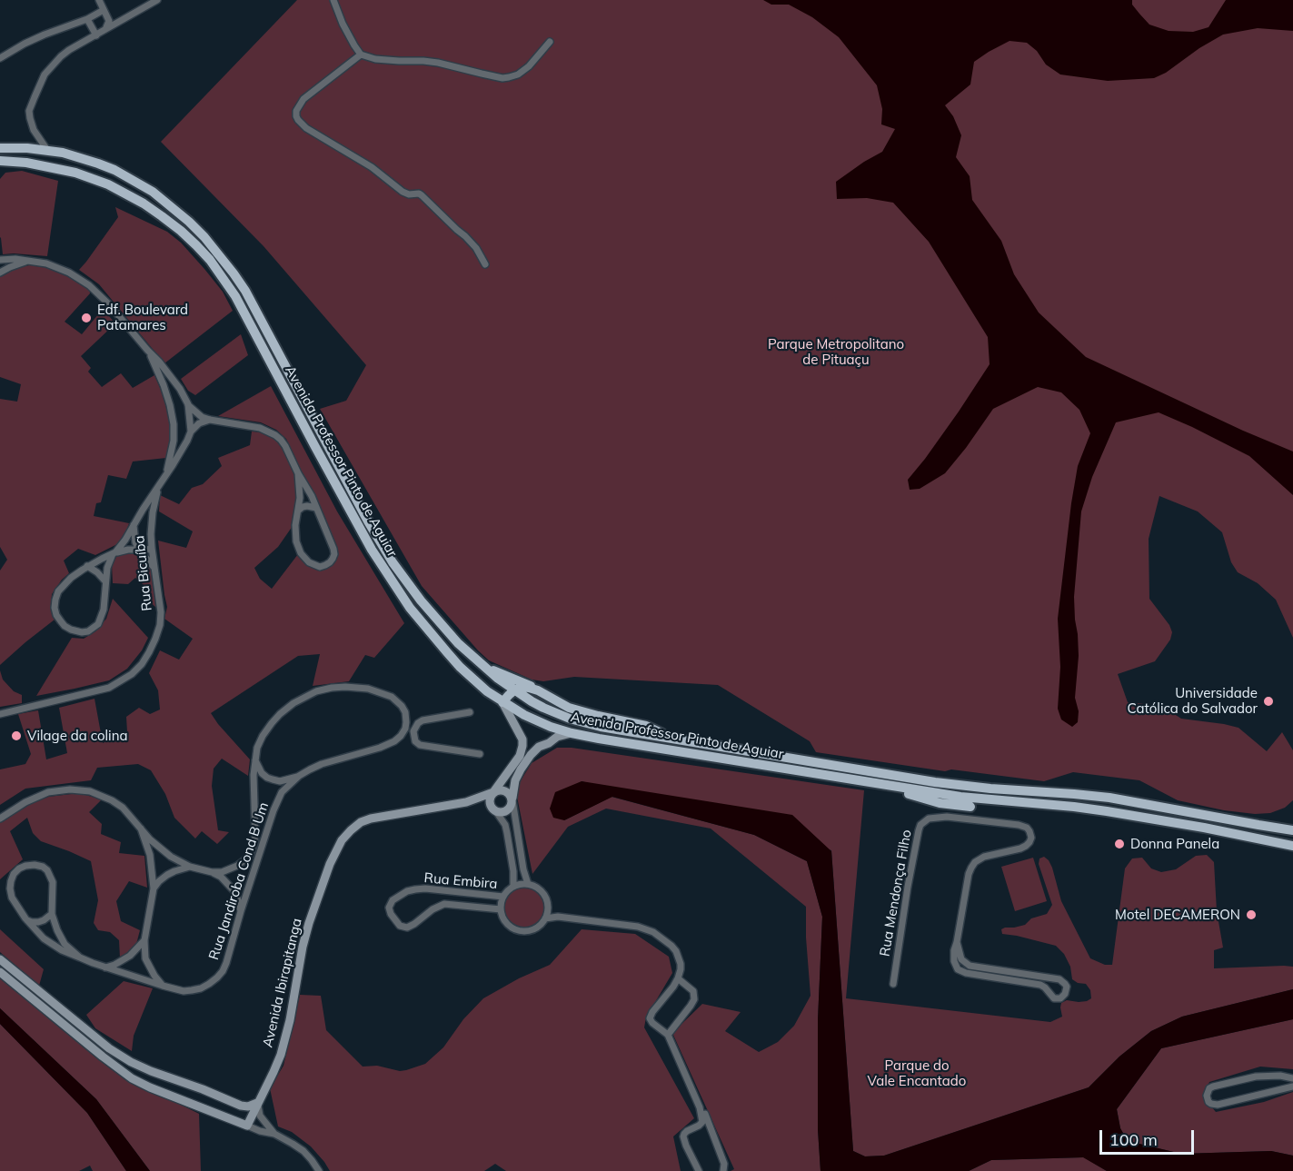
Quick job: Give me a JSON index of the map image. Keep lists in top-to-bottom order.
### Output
{
  "streets": {
    "main road": ["Avenida Professor Pinto de Aguiar", "Avenida Ibirapitanga"],
    "street": [
      "Rua Bicuíba",
      "Rua Jandiroba Cond B Um",
      "Rua Embira",
      "Rua Mendonça Filho"
    ]
  },
  "parks": ["Parque Metropolitano de Pituaçu", "Parque do Vale Encantado"],
  "places": [
    "Edf. Boulevard Patamares",
    "Universidade Católica do Salvador",
    "Vilage da colina",
    "Donna Panela",
    "Motel DECAMERON"
  ],
  "scale_bar": "100 m"
}
